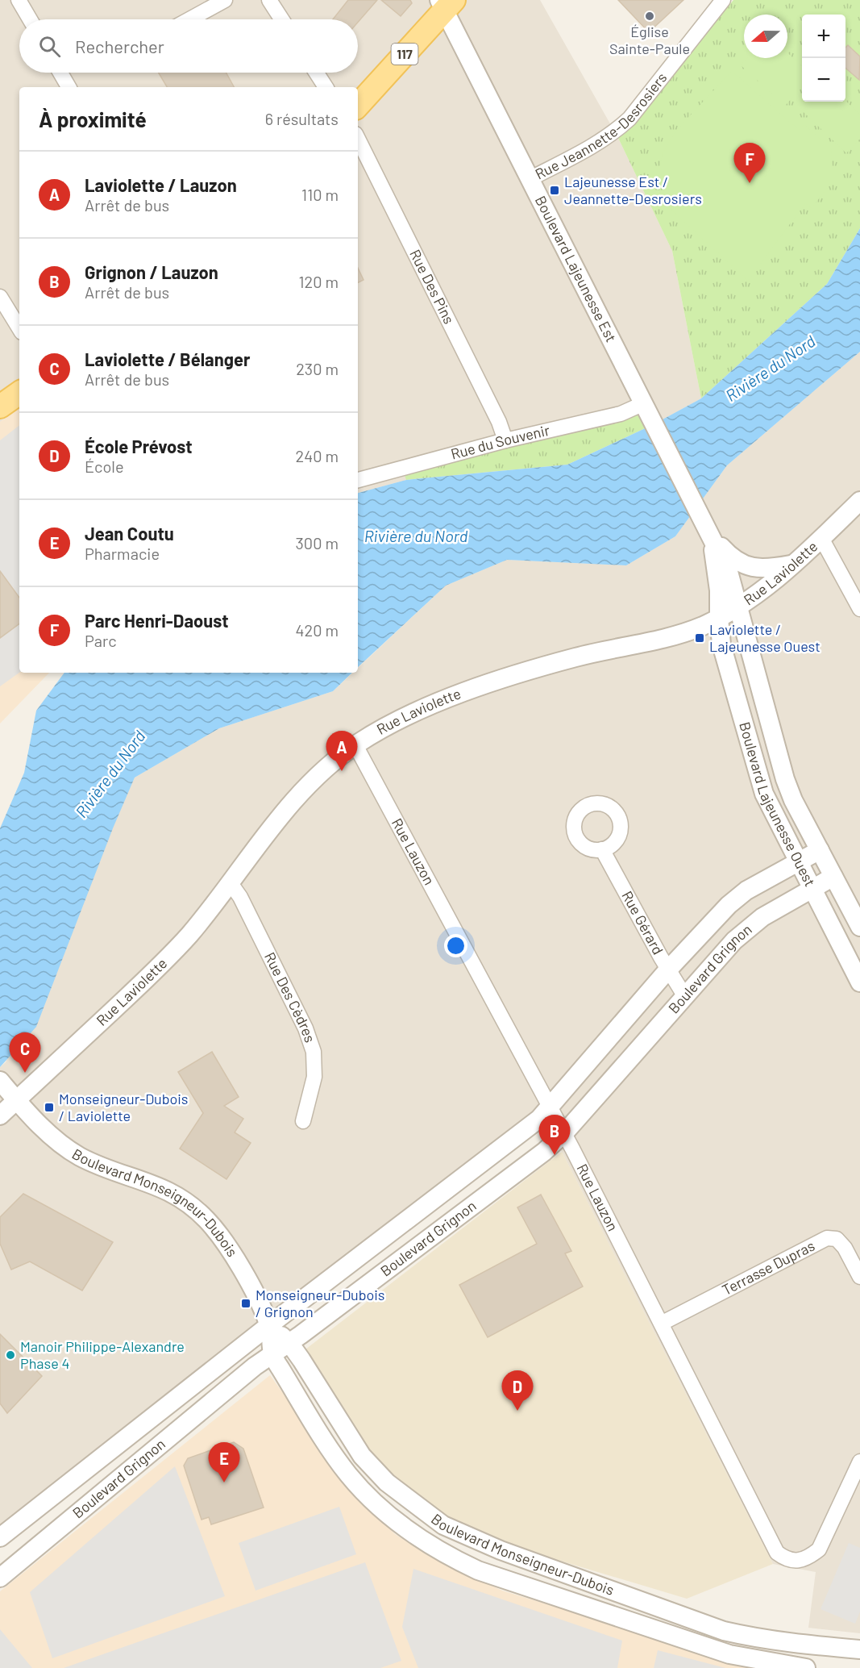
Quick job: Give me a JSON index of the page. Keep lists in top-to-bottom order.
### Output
{
  "streets": {
    "main road": ["117"],
    "street": [
      "Rue Jeannette-Desrosiers",
      "Boulevard Lajeunesse Est",
      "Rue Des Pins",
      "Rue du Souvenir",
      "Rue Laviolette",
      "Boulevard Lajeunesse Ouest",
      "Rue Lauzon",
      "Rue Gérard",
      "Boulevard Grignon",
      "Rue Des Cèdres",
      "Boulevard Monseigneur-Dubois",
      "Terrasse Dupras"
    ]
  },
  "crossings": [
    ["117", "Boulevard Lajeunesse Est"],
    ["Rue Jeannette-Desrosiers", "Boulevard Lajeunesse Est"],
    ["Boulevard Lajeunesse Est", "Rue du Souvenir"],
    ["Boulevard Lajeunesse Est", "Rue Laviolette"],
    ["Boulevard Lajeunesse Est", "Boulevard Lajeunesse Ouest"],
    ["Rue Des Pins", "Rue du Souvenir"],
    ["Rue Laviolette", "Boulevard Lajeunesse Ouest"],
    ["Rue Laviolette", "Rue Lauzon"],
    ["Rue Laviolette", "Rue Des Cèdres"],
    ["Rue Laviolette", "Boulevard Monseigneur-Dubois"],
    ["Boulevard Lajeunesse Ouest", "Boulevard Grignon"],
    ["Rue Lauzon", "Boulevard Grignon"],
    ["Rue Lauzon", "Terrasse Dupras"],
    ["Rue Gérard", "Boulevard Grignon"],
    ["Boulevard Grignon", "Boulevard Monseigneur-Dubois"]
  ],
  "water": ["Rivière du Nord"],
  "places": {
    "other": ["Église Sainte-Paule", "Manoir Philippe-Alexandre Phase 4"],
    "transit": [
      "Lajeunesse Est / Jeannette-Desrosiers",
      "Laviolette / Lajeunesse Ouest",
      "Monseigneur-Dubois / Laviolette",
      "Monseigneur-Dubois / Grignon"
    ]
  },
  "north": "left",
  "page": {
    "map_buttons": ["+", "−"],
    "search": "Rechercher",
    "heading": ["À proximité", "6 résultats"],
    "pins": [
      "F",
      "A",
      "C",
      "B",
      "D",
      "E"
    ],
    "list": [
      {
        "mark": "A",
        "name": "Laviolette / Lauzon",
        "note": "Arrêt de bus",
        "value": "110 m"
      },
      {
        "mark": "B",
        "name": "Grignon / Lauzon",
        "note": "Arrêt de bus",
        "value": "120 m"
      },
      {
        "mark": "C",
        "name": "Laviolette / Bélanger",
        "note": "Arrêt de bus",
        "value": "230 m"
      },
      {
        "mark": "D",
        "name": "École Prévost",
        "note": "École",
        "value": "240 m"
      },
      {
        "mark": "E",
        "name": "Jean Coutu",
        "note": "Pharmacie",
        "value": "300 m"
      },
      {
        "mark": "F",
        "name": "Parc Henri-Daoust",
        "note": "Parc",
        "value": "420 m"
      }
    ]
  }
}
